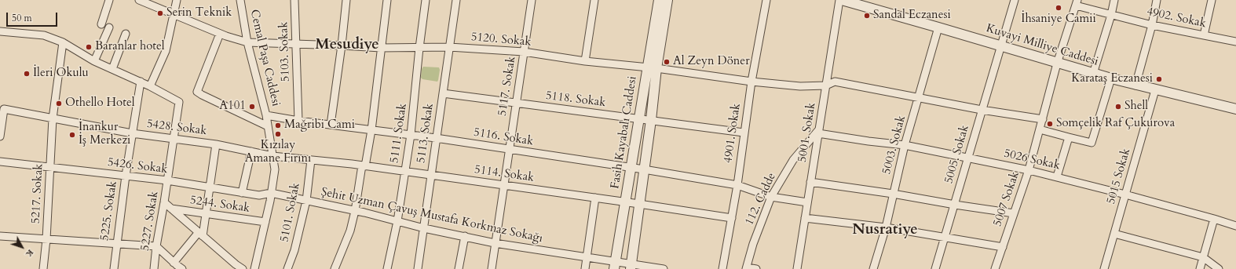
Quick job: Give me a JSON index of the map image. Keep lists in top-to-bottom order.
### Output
{
  "streets": {
    "street": [
      "4902. Sokak",
      "5120. Sokak",
      "Kuvayi Milliye Caddesi",
      "5103. Sokak",
      "Cemal Paşa Caddesi",
      "5117. Sokak",
      "5118. Sokak",
      "5428. Sokak",
      "Fasih Kayabalı Caddesi",
      "5001. Sokak",
      "5111. Sokak",
      "5113. Sokak",
      "4901. Sokak",
      "5116. Sokak",
      "5003. Sokak",
      "5005. Sokak",
      "5026 Sokak",
      "5426. Sokak",
      "5114. Sokak",
      "5015 Sokak",
      "5217. Sokak",
      "112. Cadde",
      "5007 Sokak",
      "5244. Sokak",
      "5225. Sokak",
      "5101. Sokak",
      "Şehit Uzman Çavuş Mustafa Korkmaz Sokağı",
      "5227. Sokak"
    ]
  },
  "crossings": [
    ["4902. Sokak", "5007 Sokak"],
    ["5120. Sokak", "5103. Sokak"],
    ["5120. Sokak", "Cemal Paşa Caddesi"],
    ["5120. Sokak", "5117. Sokak"],
    ["5120. Sokak", "Fasih Kayabalı Caddesi"],
    ["5120. Sokak", "5001. Sokak"],
    ["5120. Sokak", "5111. Sokak"],
    ["5120. Sokak", "5113. Sokak"],
    ["5120. Sokak", "4901. Sokak"],
    ["5120. Sokak", "5003. Sokak"],
    ["5120. Sokak", "5005. Sokak"],
    ["5120. Sokak", "5007 Sokak"],
    ["Kuvayi Milliye Caddesi", "5003. Sokak"],
    ["Kuvayi Milliye Caddesi", "5005. Sokak"],
    ["Kuvayi Milliye Caddesi", "5015 Sokak"],
    ["Kuvayi Milliye Caddesi", "5007 Sokak"],
    ["5103. Sokak", "5116. Sokak"],
    ["Cemal Paşa Caddesi", "5428. Sokak"],
    ["Cemal Paşa Caddesi", "5116. Sokak"],
    ["Cemal Paşa Caddesi", "5426. Sokak"],
    ["Cemal Paşa Caddesi", "5114. Sokak"],
    ["Cemal Paşa Caddesi", "5244. Sokak"],
    ["Cemal Paşa Caddesi", "Şehit Uzman Çavuş Mustafa Korkmaz Sokağı"],
    ["5117. Sokak", "5118. Sokak"],
    ["5117. Sokak", "5116. Sokak"],
    ["5117. Sokak", "5114. Sokak"],
    ["5117. Sokak", "Şehit Uzman Çavuş Mustafa Korkmaz Sokağı"],
    ["5118. Sokak", "Fasih Kayabalı Caddesi"],
    ["5118. Sokak", "5113. Sokak"],
    ["5118. Sokak", "4901. Sokak"],
    ["5428. Sokak", "5114. Sokak"],
    ["5428. Sokak", "5217. Sokak"],
    ["5428. Sokak", "5225. Sokak"],
    ["5428. Sokak", "5227. Sokak"],
    ["Fasih Kayabalı Caddesi", "5116. Sokak"],
    ["Fasih Kayabalı Caddesi", "5114. Sokak"],
    ["Fasih Kayabalı Caddesi", "Şehit Uzman Çavuş Mustafa Korkmaz Sokağı"],
    ["5001. Sokak", "5116. Sokak"],
    ["5001. Sokak", "5026 Sokak"],
    ["5001. Sokak", "112. Cadde"],
    ["5111. Sokak", "5116. Sokak"],
    ["5111. Sokak", "5114. Sokak"],
    ["5111. Sokak", "Şehit Uzman Çavuş Mustafa Korkmaz Sokağı"],
    ["5113. Sokak", "5116. Sokak"],
    ["5113. Sokak", "5114. Sokak"],
    ["5113. Sokak", "Şehit Uzman Çavuş Mustafa Korkmaz Sokağı"],
    ["4901. Sokak", "5116. Sokak"],
    ["4901. Sokak", "5114. Sokak"],
    ["5116. Sokak", "112. Cadde"],
    ["5003. Sokak", "5026 Sokak"],
    ["5005. Sokak", "5026 Sokak"],
    ["5026 Sokak", "5015 Sokak"],
    ["5026 Sokak", "112. Cadde"],
    ["5026 Sokak", "5007 Sokak"],
    ["5426. Sokak", "5217. Sokak"],
    ["5426. Sokak", "5225. Sokak"],
    ["5426. Sokak", "Şehit Uzman Çavuş Mustafa Korkmaz Sokağı"],
    ["5426. Sokak", "5227. Sokak"],
    ["5114. Sokak", "5101. Sokak"],
    ["5101. Sokak", "Şehit Uzman Çavuş Mustafa Korkmaz Sokağı"]
  ],
  "districts": ["Mesudiye", "Nusratiye"],
  "places": [
    "İhsaniye Camii",
    "Serin Teknik",
    "Sandal Eczanesi",
    "Baranlar hotel",
    "Al Zeyn Döner",
    "İleri Okulu",
    "Karataş Eczanesi",
    "Othello Hotel",
    "A101",
    "Shell",
    "Somçelik Raf Çukurova",
    "Mağribi Cami",
    "Kızılay Amane Fırını",
    "İnankur İş Merkezi"
  ],
  "scale_bar": "50 m",
  "north": "bottom right"
}
